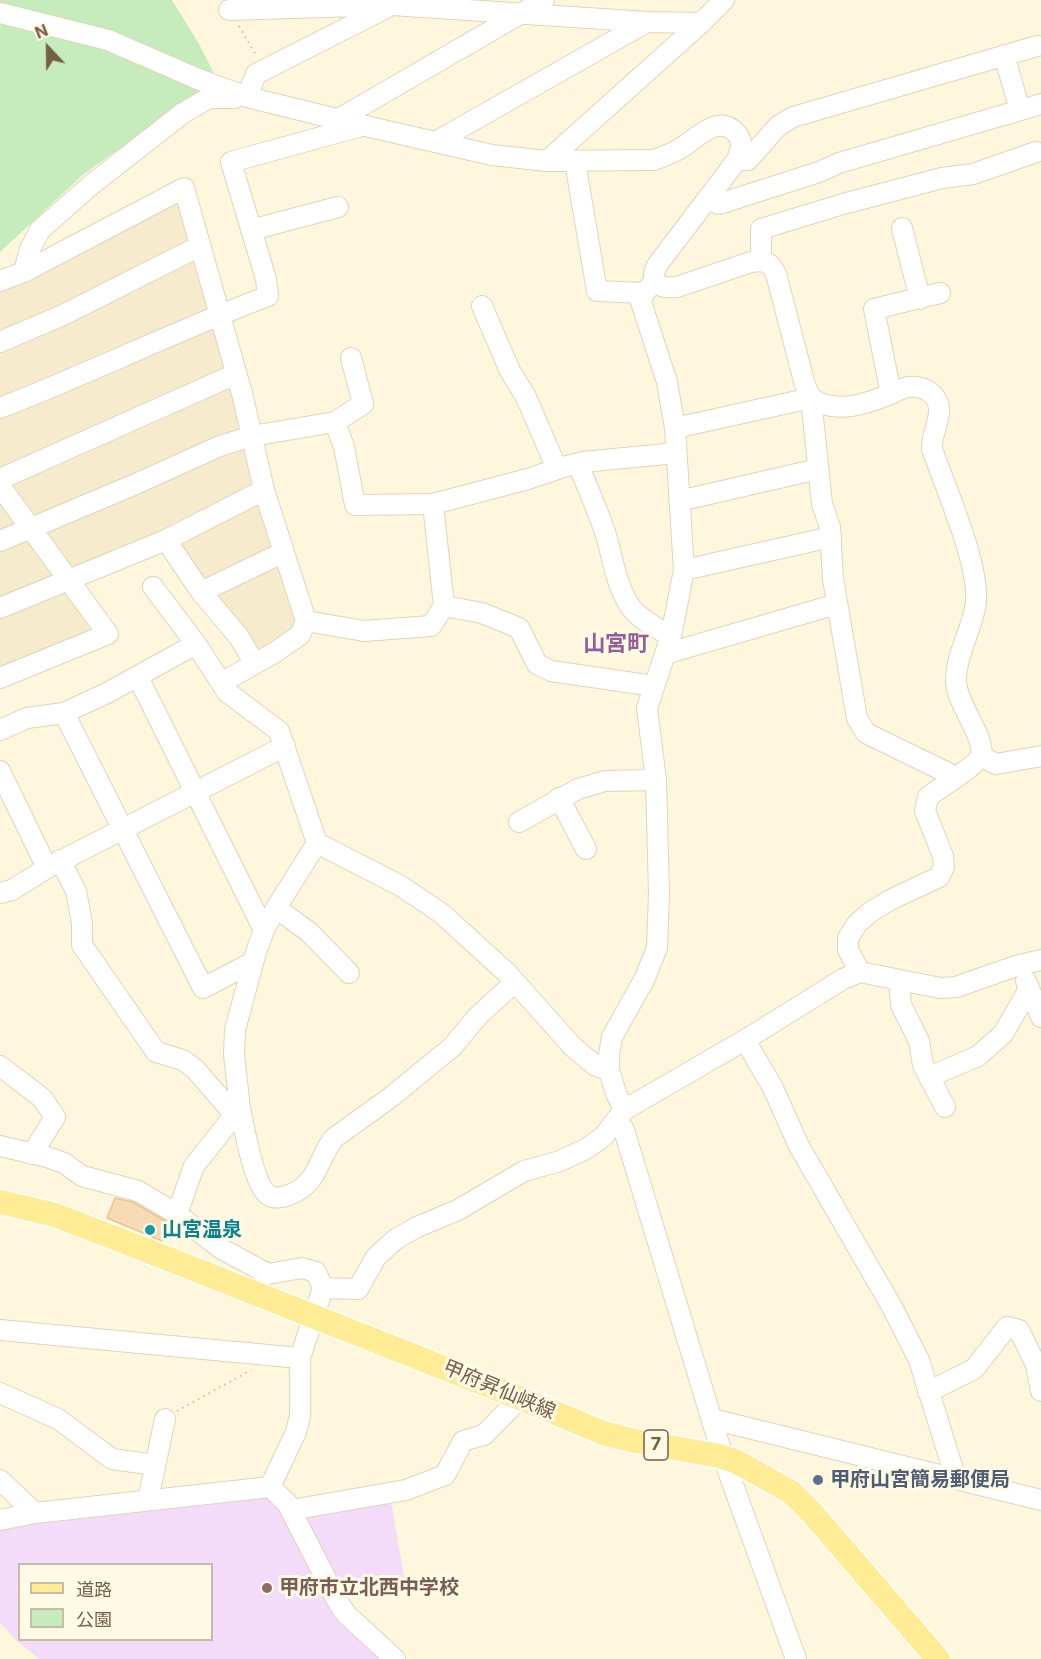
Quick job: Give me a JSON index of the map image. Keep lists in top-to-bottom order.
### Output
{
  "streets": {
    "main road": ["甲府昇仙峡線", "7"]
  },
  "districts": ["山宮町"],
  "places": ["山宮温泉", "甲府山宮簡易郵便局", "甲府市立北西中学校"],
  "legend": ["道路", "公園"],
  "north": "top"
}
